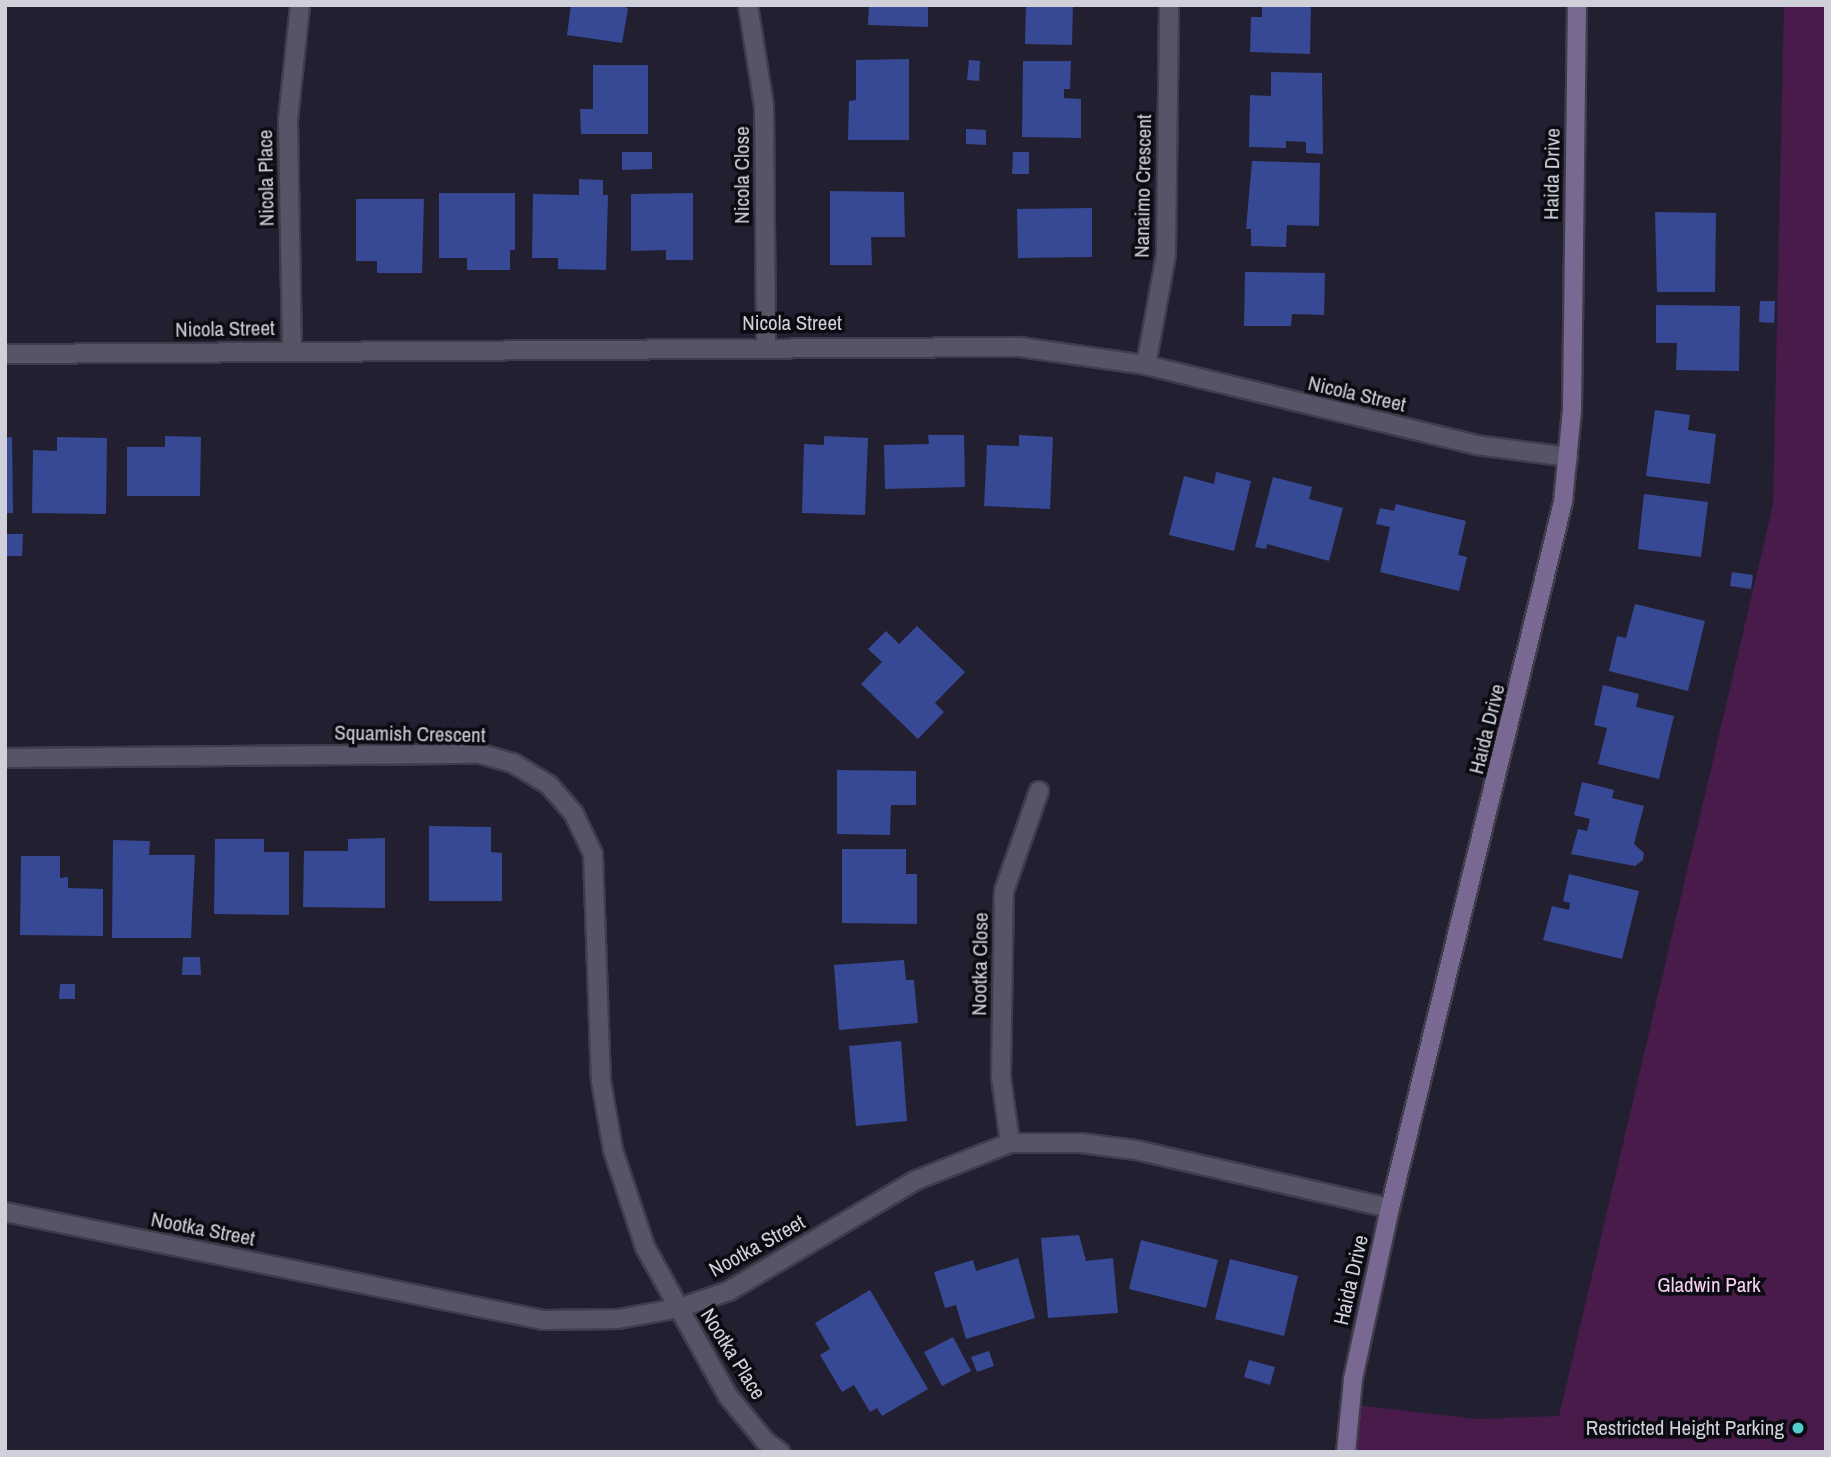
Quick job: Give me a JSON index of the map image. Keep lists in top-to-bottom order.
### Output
{
  "streets": {
    "street": [
      "Haida Drive",
      "Nicola Close",
      "Nicola Place",
      "Nanaimo Crescent",
      "Nicola Street",
      "Squamish Crescent",
      "Nootka Close",
      "Nootka Street",
      "Nootka Place"
    ]
  },
  "crossings": [
    ["Haida Drive", "Nicola Street"],
    ["Haida Drive", "Nootka Street"],
    ["Nicola Close", "Nicola Street"],
    ["Nicola Place", "Nicola Street"],
    ["Nanaimo Crescent", "Nicola Street"],
    ["Squamish Crescent", "Nootka Street"],
    ["Squamish Crescent", "Nootka Place"],
    ["Nootka Close", "Nootka Street"],
    ["Nootka Street", "Nootka Place"]
  ],
  "parks": ["Gladwin Park"],
  "places": ["Restricted Height Parking"]
}
